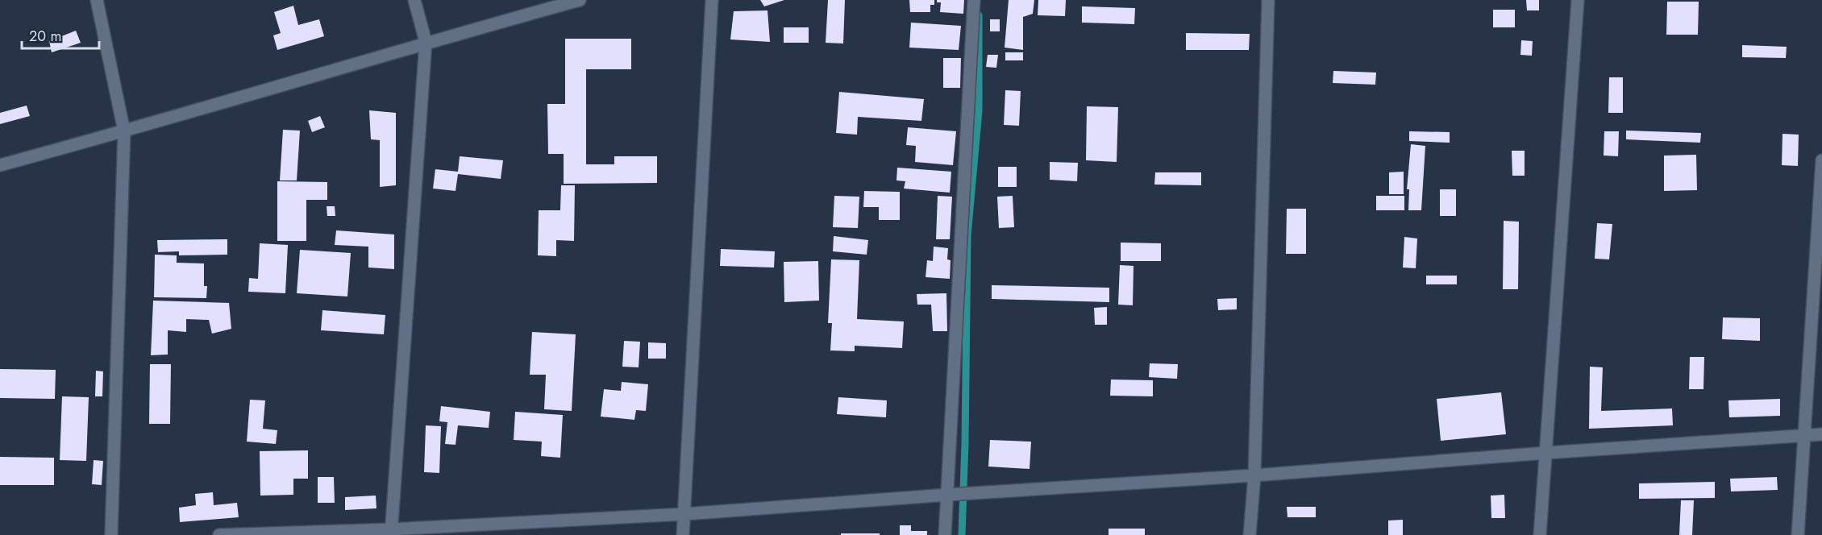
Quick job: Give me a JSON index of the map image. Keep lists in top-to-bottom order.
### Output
{
  "scale_bar": "20 m"
}
